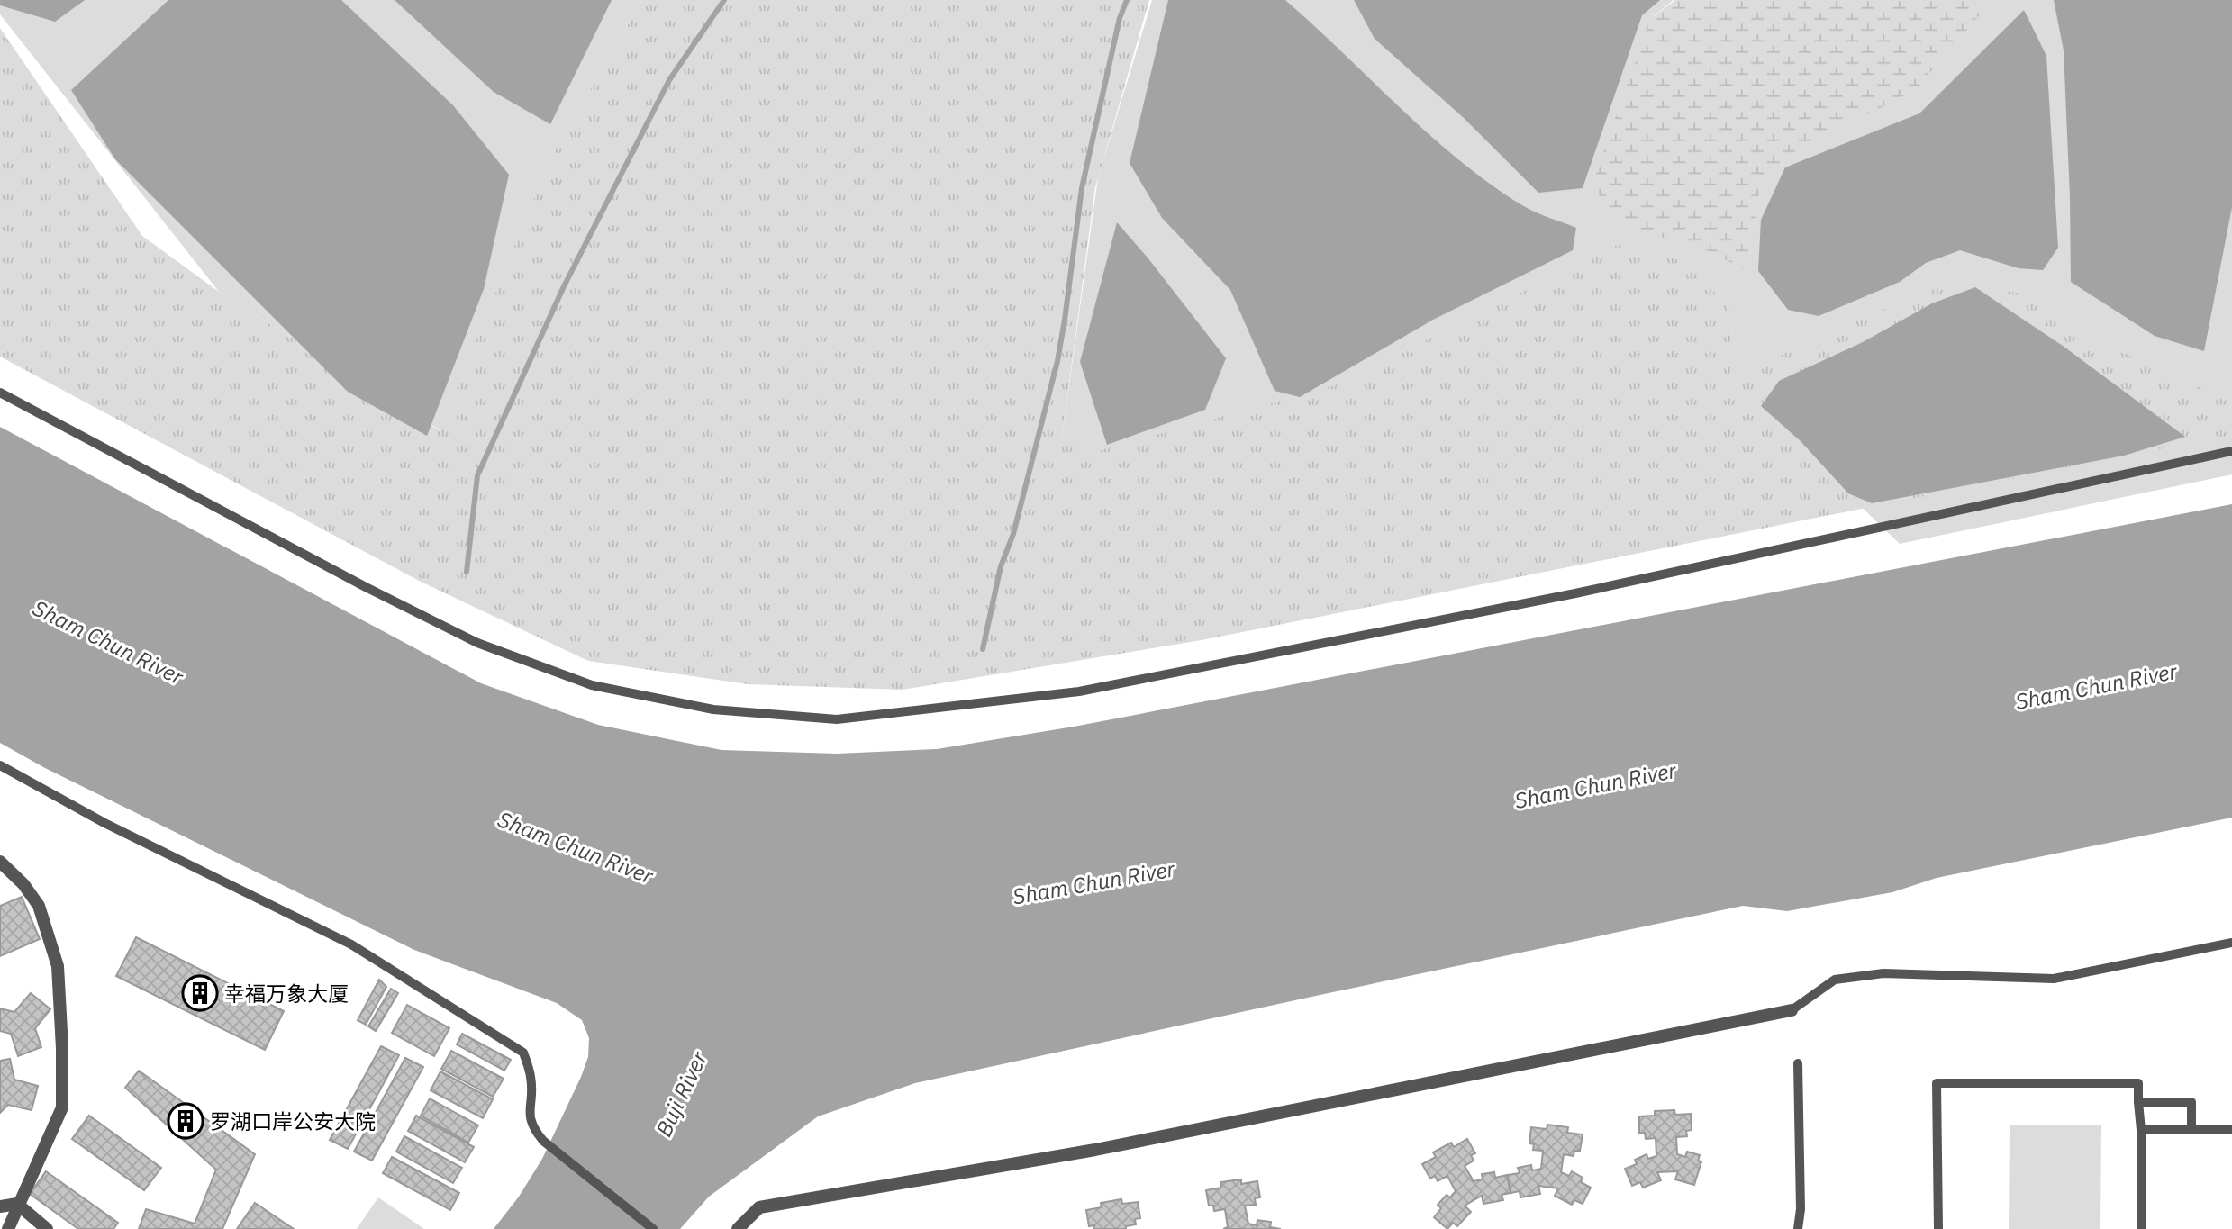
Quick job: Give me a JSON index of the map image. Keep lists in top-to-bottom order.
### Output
{
  "water": ["Sham Chun River", "Buji River"],
  "places": {
    "building": ["幸福万象大厦", "罗湖口岸公安大院"]
  }
}
